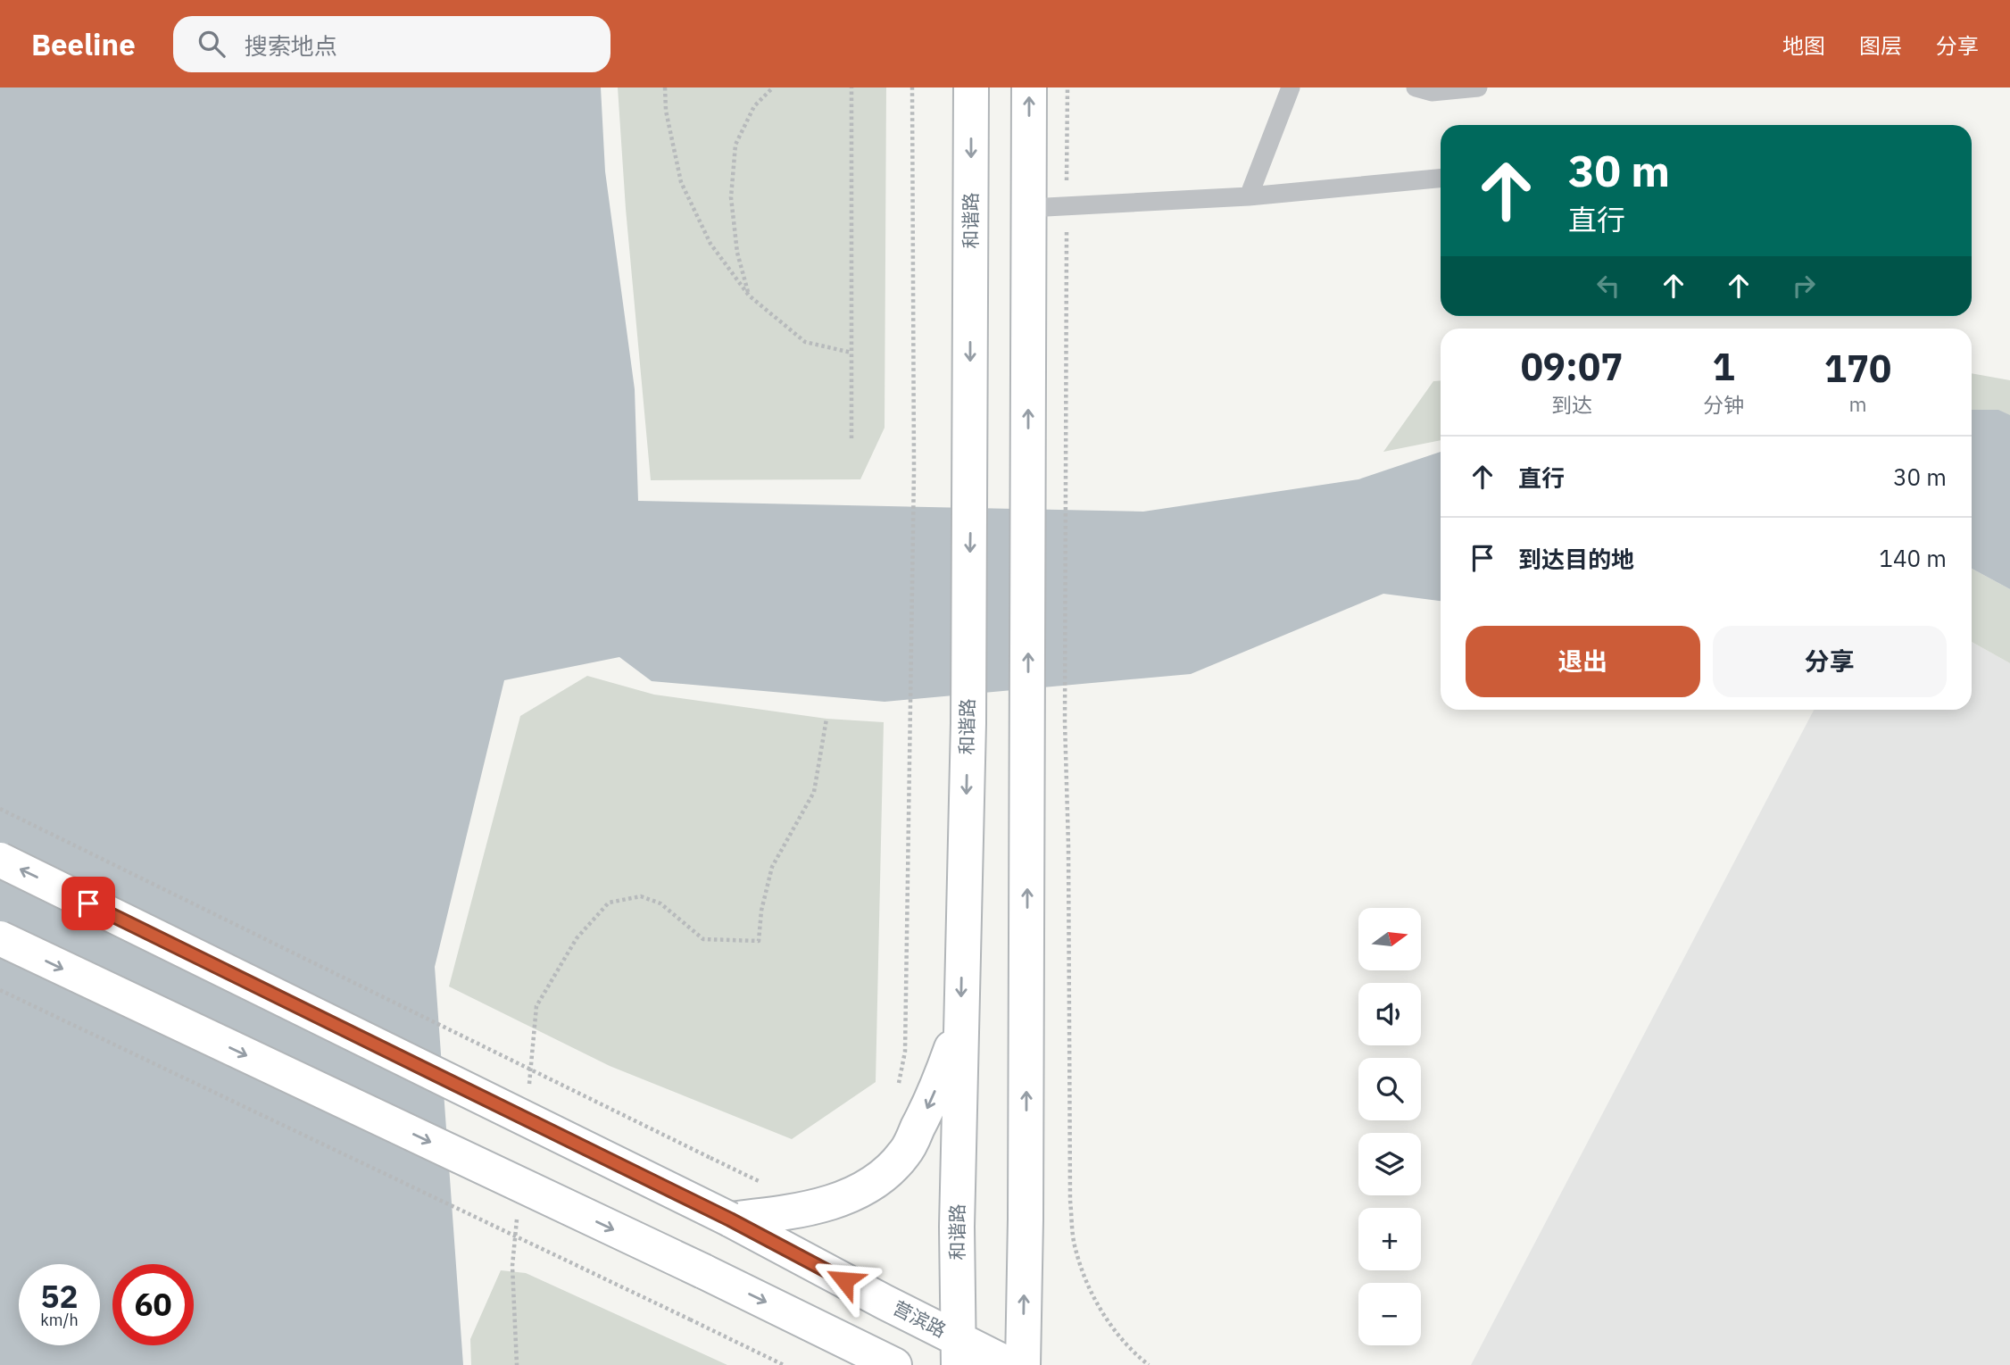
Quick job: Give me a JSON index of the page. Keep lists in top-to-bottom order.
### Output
{
  "streets": {
    "main road": ["和谐路", "营滨路"]
  },
  "crossings": [
    ["和谐路", "营滨路"]
  ],
  "north": "right",
  "page": {
    "header": "Beeline",
    "search": "搜索地点",
    "nav": ["地图", "图层", "分享"],
    "turn": ["30 m", "直行"],
    "eta": [
      "09:07",
      "到达",
      "1",
      "分钟",
      "170",
      "m"
    ],
    "list": [
      {
        "name": "直行",
        "value": "30 m"
      },
      {
        "name": "到达目的地",
        "value": "140 m"
      }
    ],
    "buttons": ["退出", "分享"],
    "map_buttons": ["+", "−"],
    "speed": "52 km/h",
    "limit": "60"
  }
}
